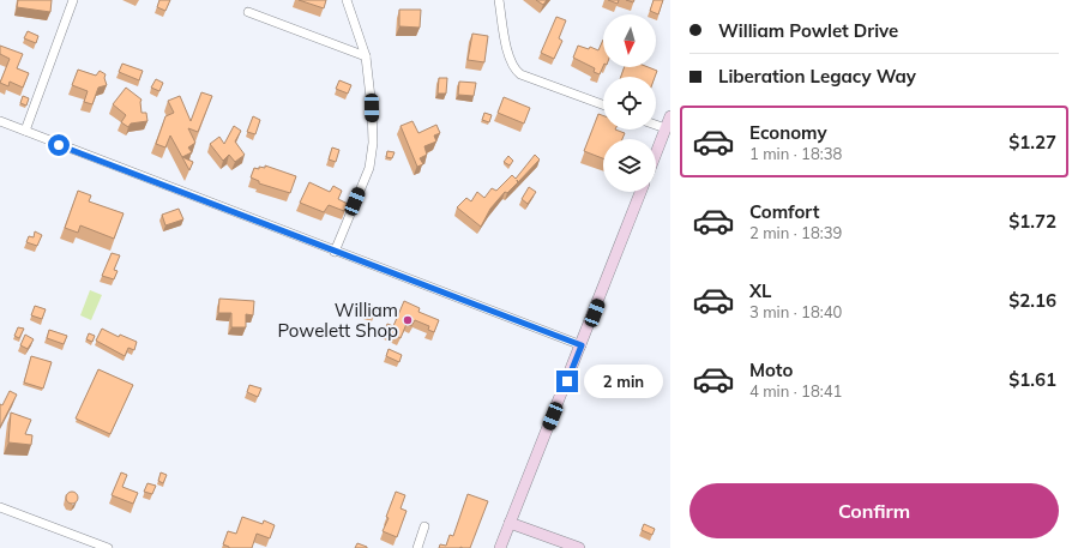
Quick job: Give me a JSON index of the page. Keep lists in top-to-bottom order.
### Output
{
  "places": ["William Powelett Shop"],
  "north": "bottom",
  "page": {
    "banner": ["William Powlet Drive", "Liberation Legacy Way"],
    "list": [
      {
        "name": "Economy",
        "note": "1 min · 18:38",
        "value": "$1.27"
      },
      {
        "name": "Comfort",
        "note": "2 min · 18:39",
        "value": "$1.72"
      },
      {
        "name": "XL",
        "note": "3 min · 18:40",
        "value": "$2.16"
      },
      {
        "name": "Moto",
        "note": "4 min · 18:41",
        "value": "$1.61"
      }
    ],
    "bubble": "2 min",
    "buttons": "Confirm"
  }
}
